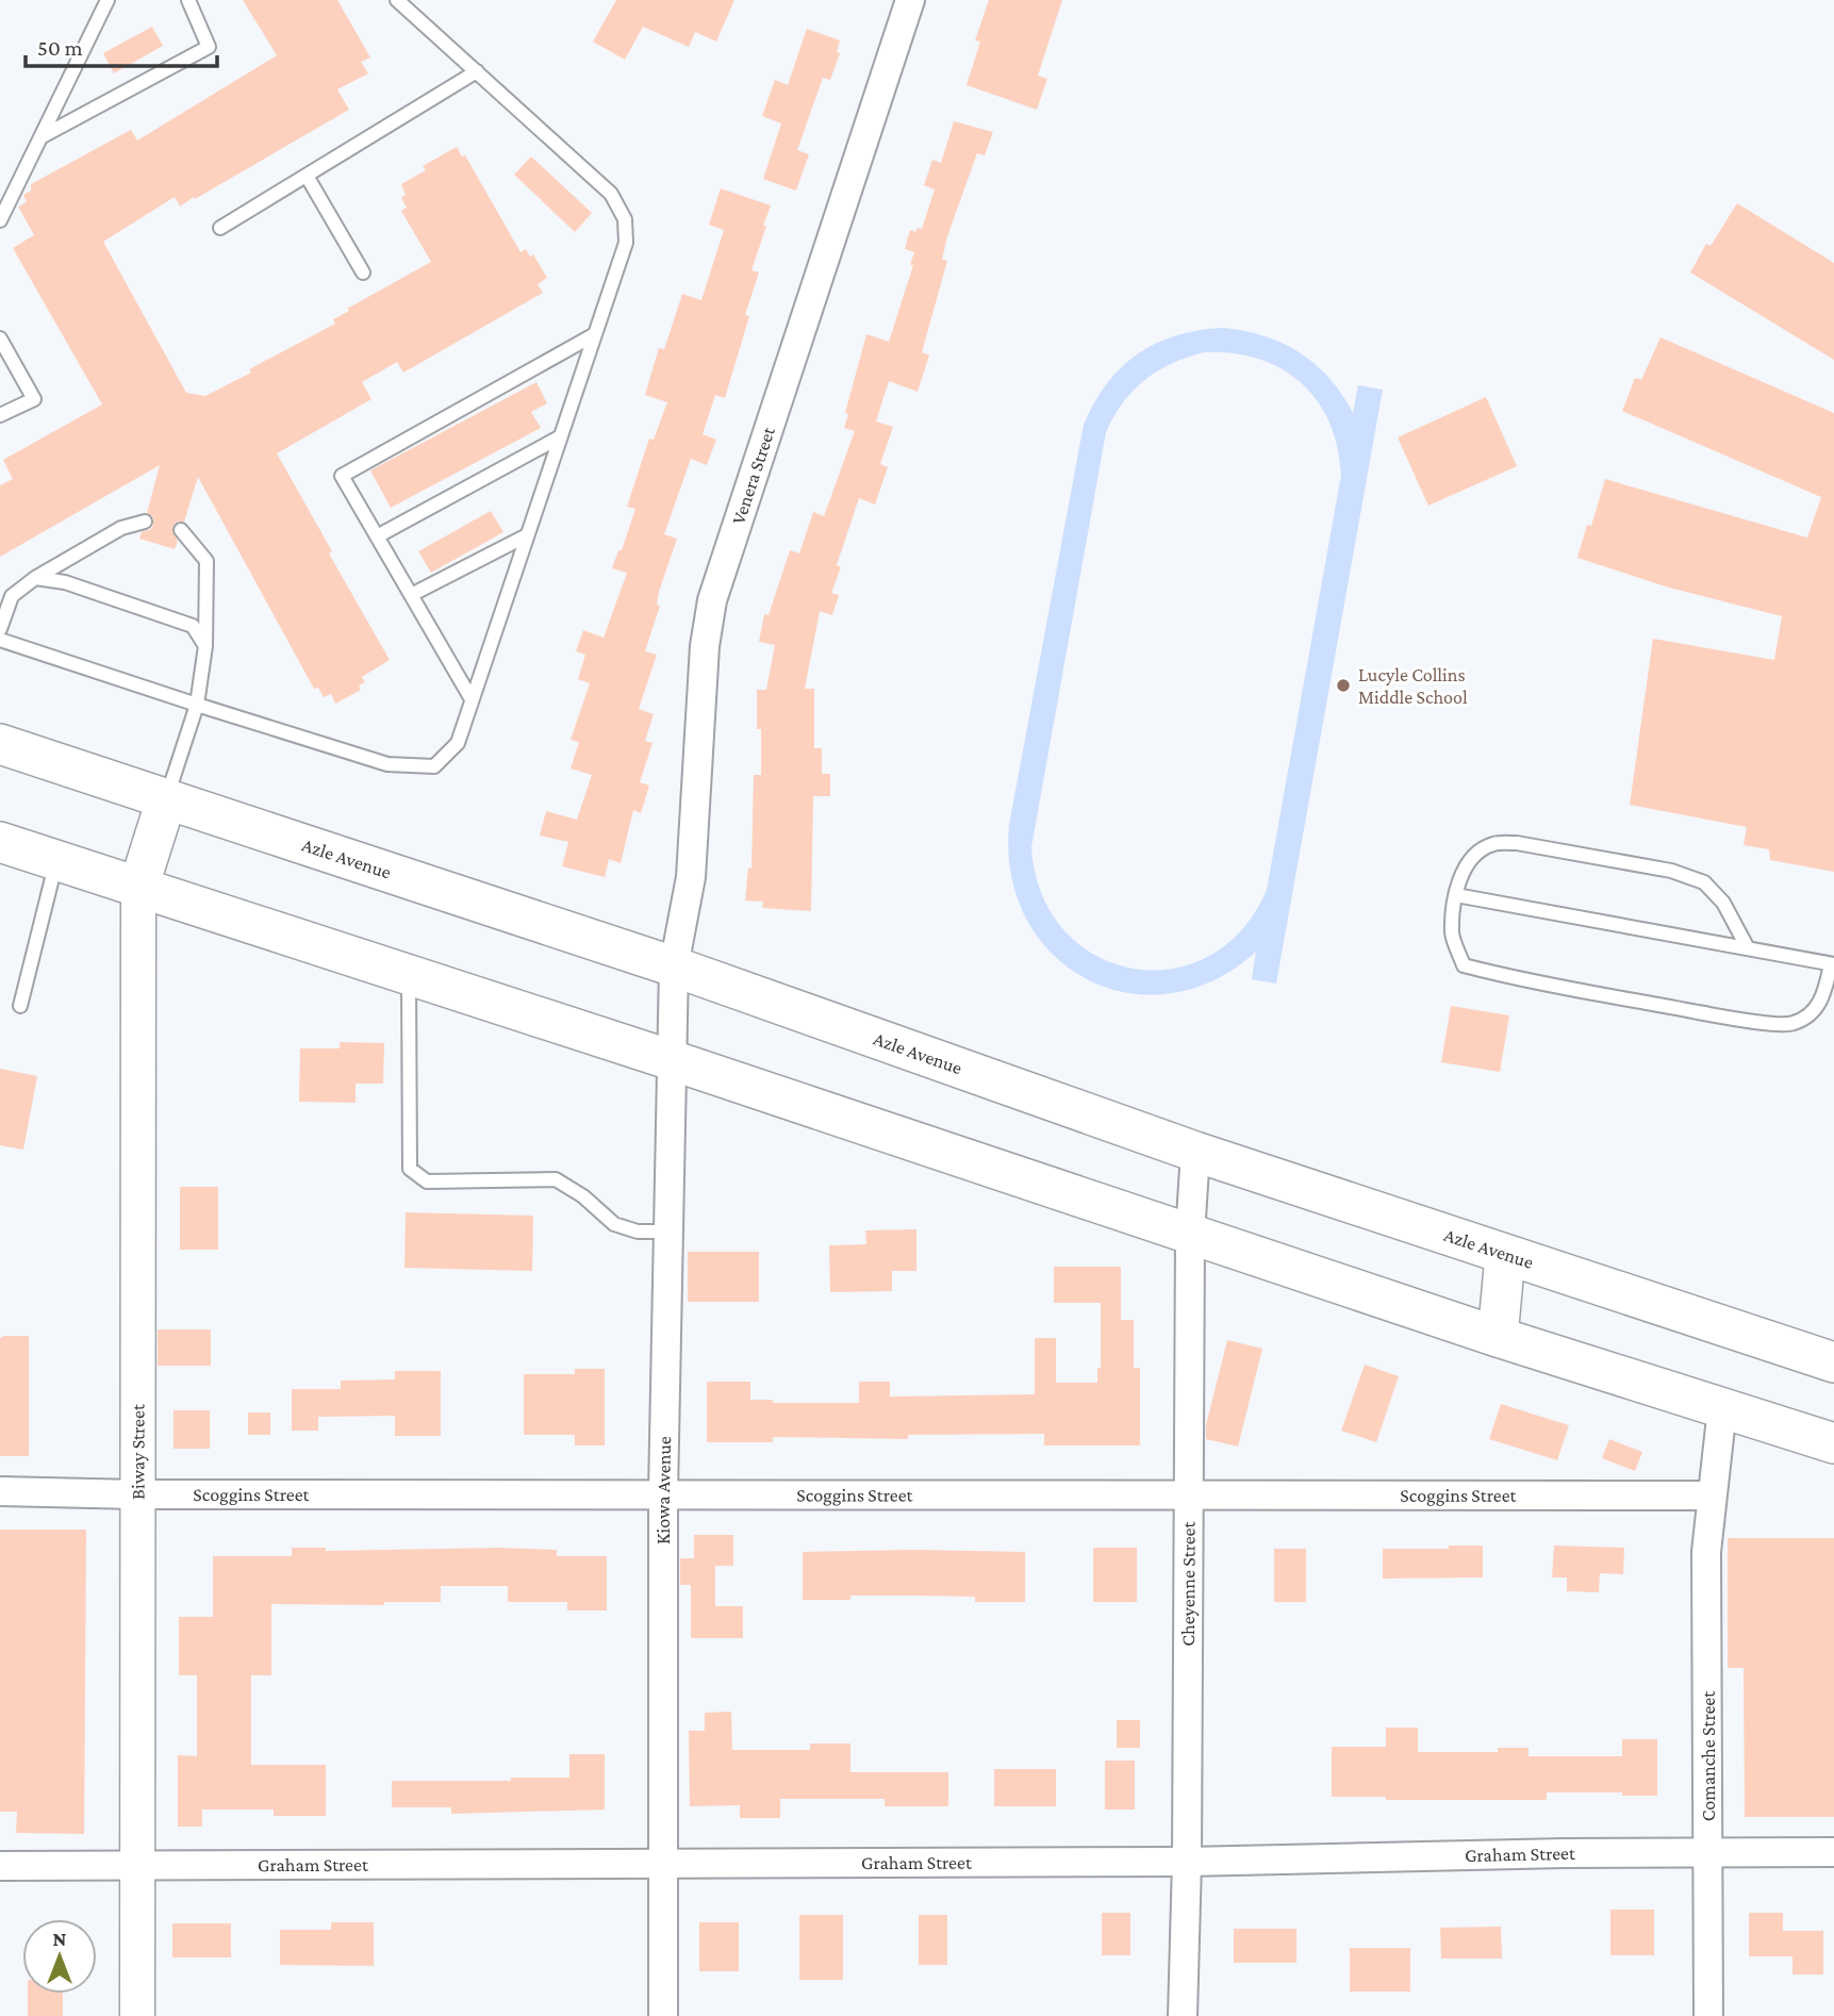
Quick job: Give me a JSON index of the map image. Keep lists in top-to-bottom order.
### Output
{
  "streets": {
    "main road": ["Azle Avenue"],
    "street": [
      "Venera Street",
      "Biway Street",
      "Kiowa Avenue",
      "Scoggins Street",
      "Cheyenne Street",
      "Comanche Street",
      "Graham Street"
    ]
  },
  "crossings": [
    ["Venera Street", "Azle Avenue"],
    ["Venera Street", "Kiowa Avenue"],
    ["Azle Avenue", "Kiowa Avenue"],
    ["Azle Avenue", "Cheyenne Street"],
    ["Biway Street", "Scoggins Street"],
    ["Biway Street", "Graham Street"],
    ["Kiowa Avenue", "Scoggins Street"],
    ["Kiowa Avenue", "Graham Street"],
    ["Scoggins Street", "Cheyenne Street"],
    ["Scoggins Street", "Comanche Street"],
    ["Cheyenne Street", "Graham Street"],
    ["Comanche Street", "Graham Street"]
  ],
  "places": ["Lucyle Collins Middle School"],
  "scale_bar": "50 m",
  "north": "top"
}
